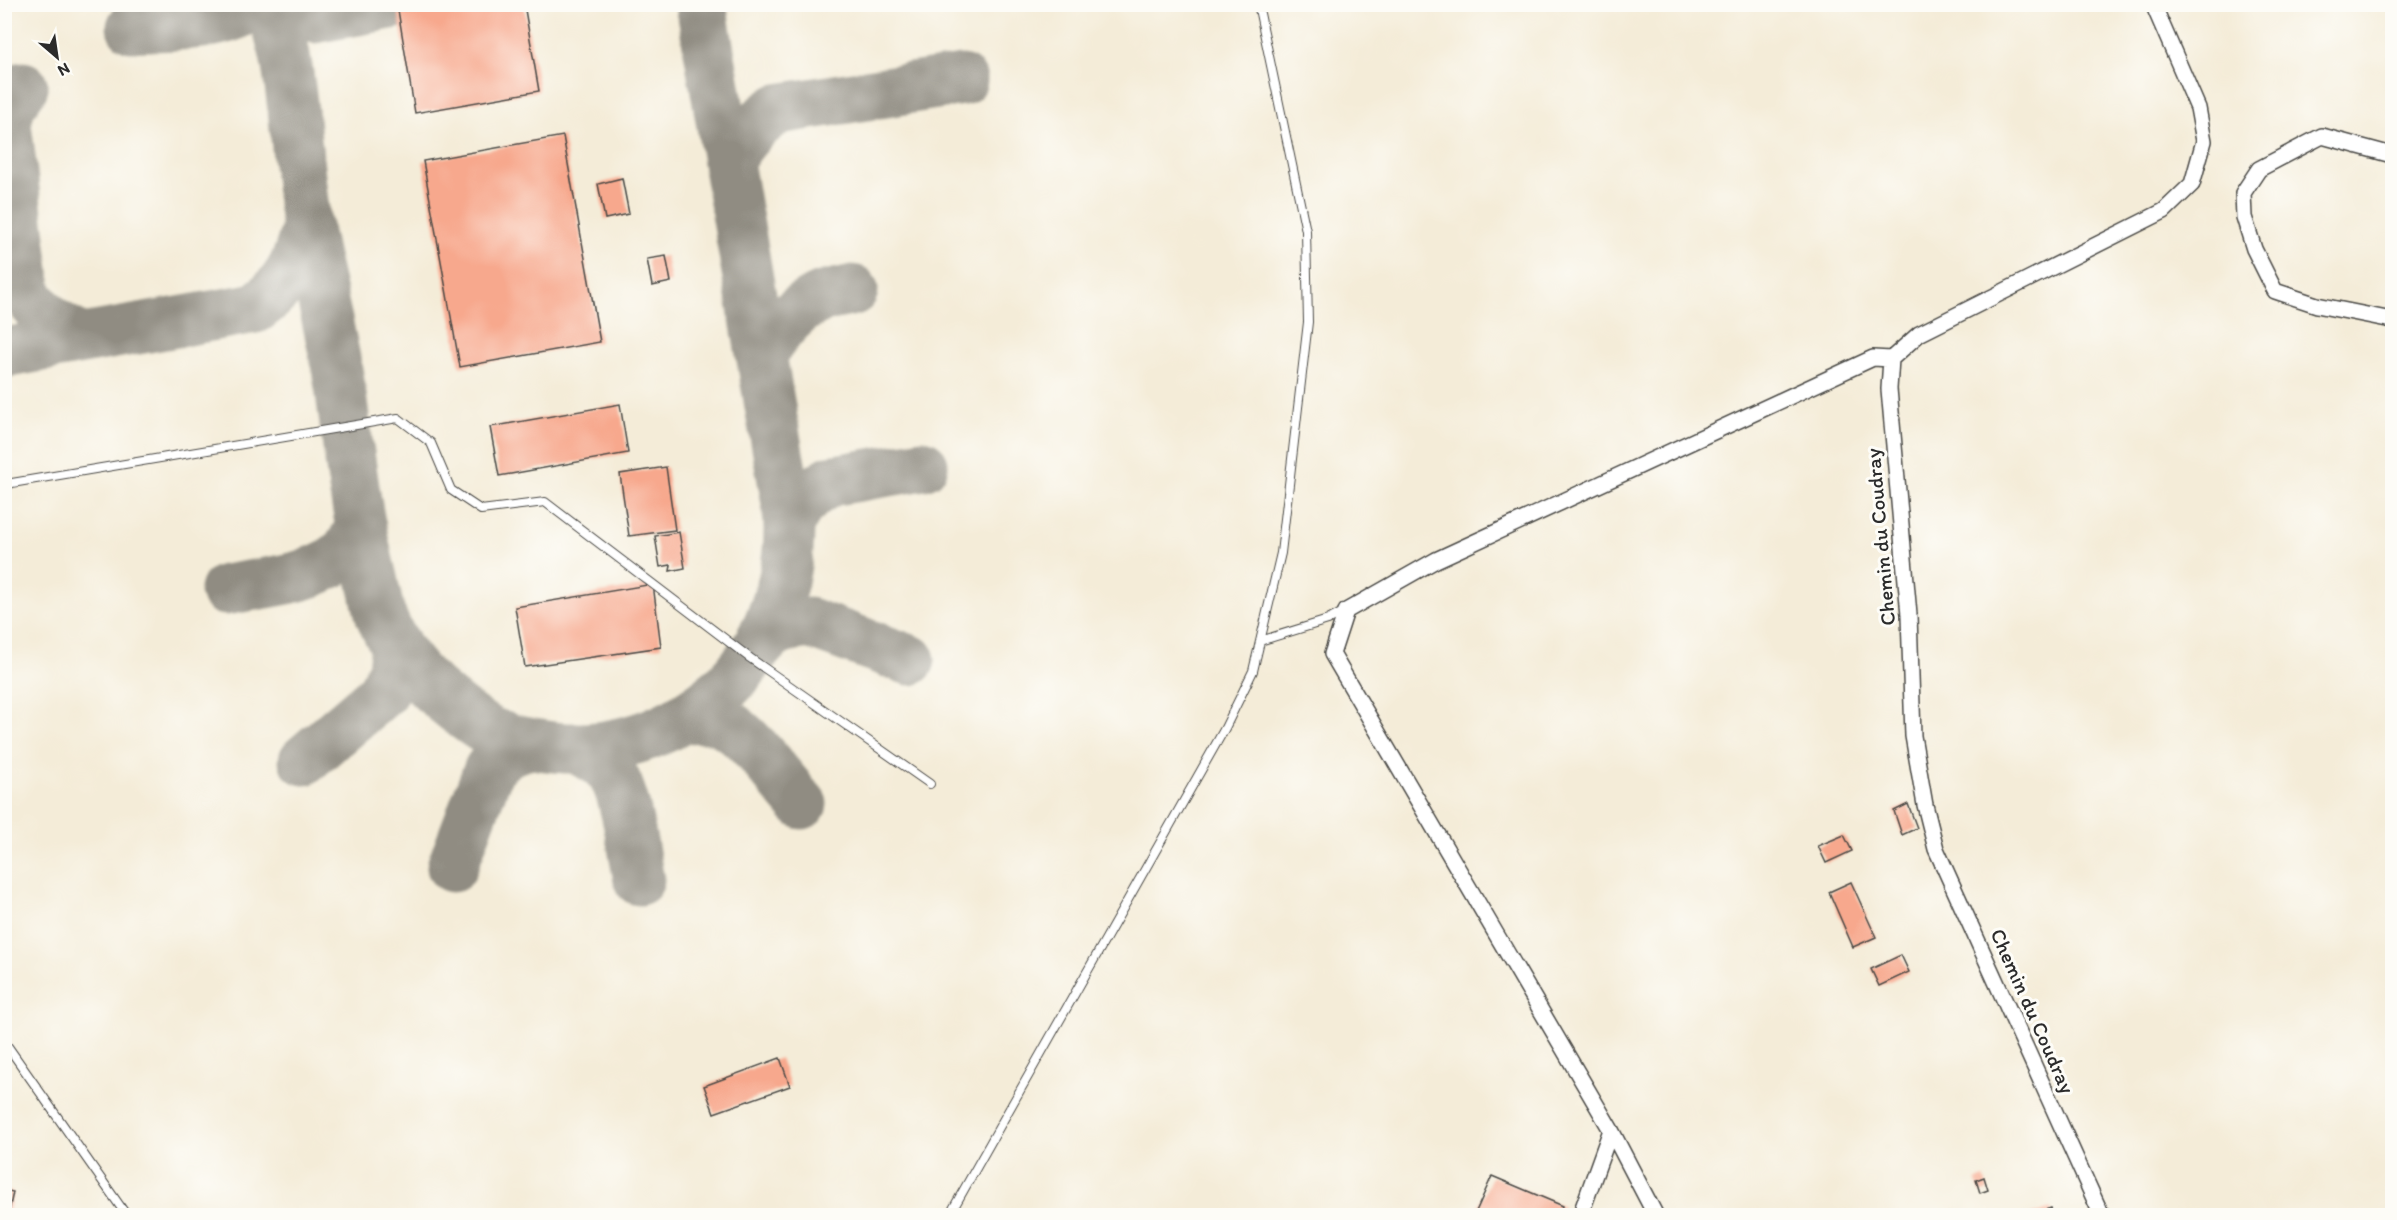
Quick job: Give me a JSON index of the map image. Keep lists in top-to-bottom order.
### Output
{
  "streets": {
    "street": ["Chemin du Coudray"]
  },
  "north": "bottom right"
}
